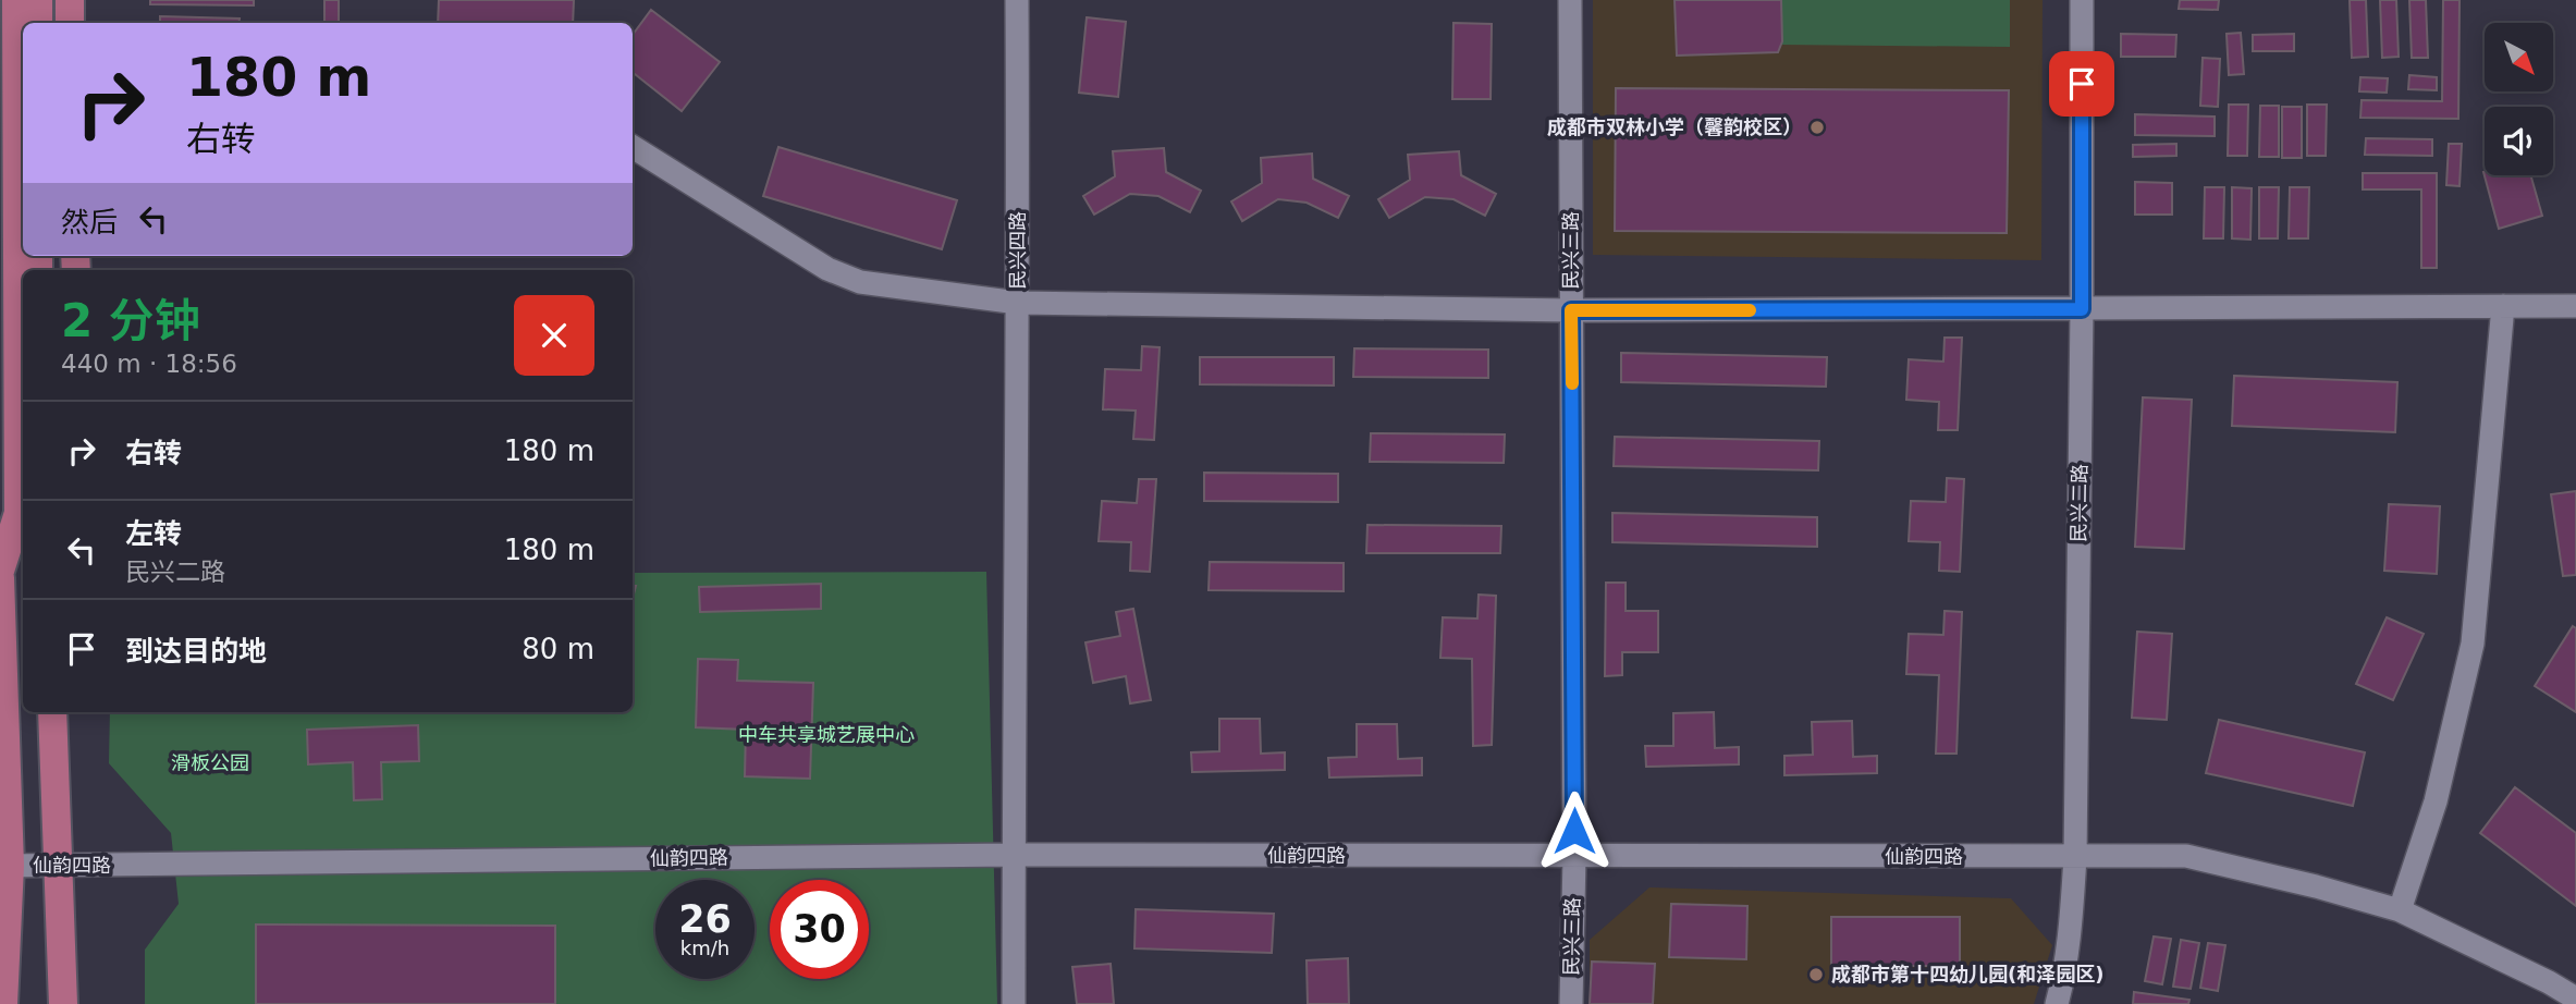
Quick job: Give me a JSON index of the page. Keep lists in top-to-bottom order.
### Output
{
  "streets": {
    "street": [
      "民兴四路",
      "民兴三路",
      "民兴二路",
      "仙韵四路"
    ]
  },
  "crossings": [
    ["民兴四路", "仙韵四路"],
    ["民兴三路", "仙韵四路"],
    ["民兴二路", "仙韵四路"]
  ],
  "parks": ["中车共享城艺展中心", "滑板公园"],
  "places": ["成都市双林小学（馨韵校区）", "成都市第十四幼儿园(和泽园区)"],
  "north": "bottom right",
  "page": {
    "turn": ["180 m", "右转"],
    "then": "然后",
    "heading": ["2 分钟", "440 m · 18:56"],
    "list": [
      {
        "name": "右转",
        "value": "180 m"
      },
      {
        "name": "左转",
        "note": "民兴二路",
        "value": "180 m"
      },
      {
        "name": "到达目的地",
        "value": "80 m"
      }
    ],
    "speed": "26 km/h",
    "limit": "30"
  }
}
